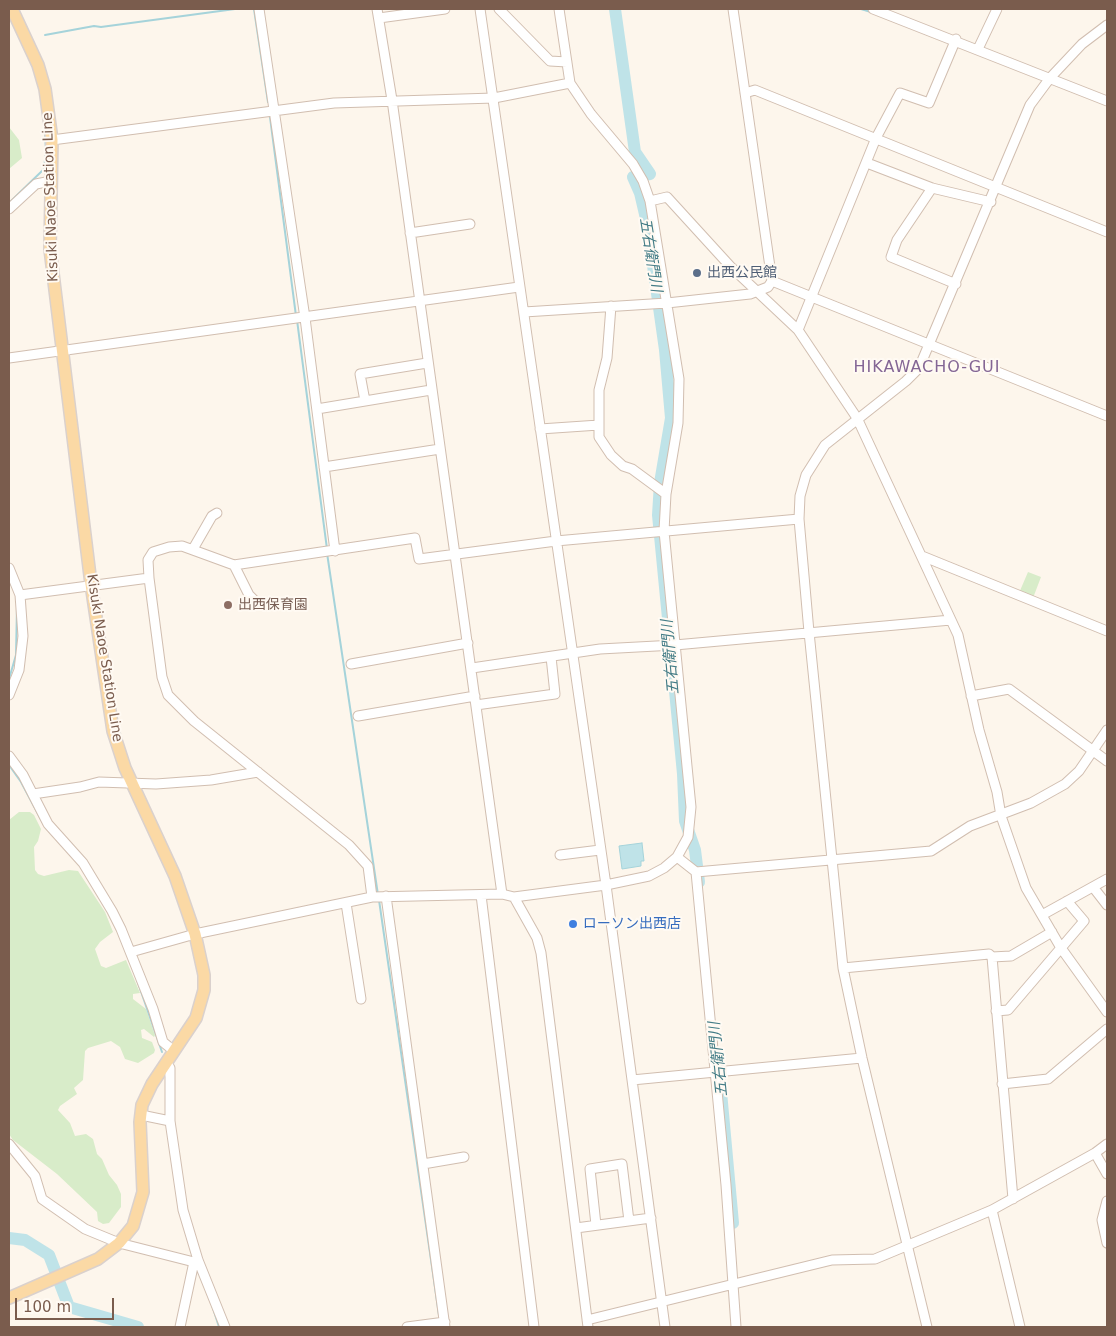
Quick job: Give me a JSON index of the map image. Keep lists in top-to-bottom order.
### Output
{
  "streets": {
    "main road": ["Kisuki Naoe Station Line"]
  },
  "districts": ["HIKAWACHO-GUI"],
  "water": ["五右衛門川"],
  "places": ["出西公民館", "出西保育園", "ローソン出西店"],
  "scale_bar": "100 m"
}
